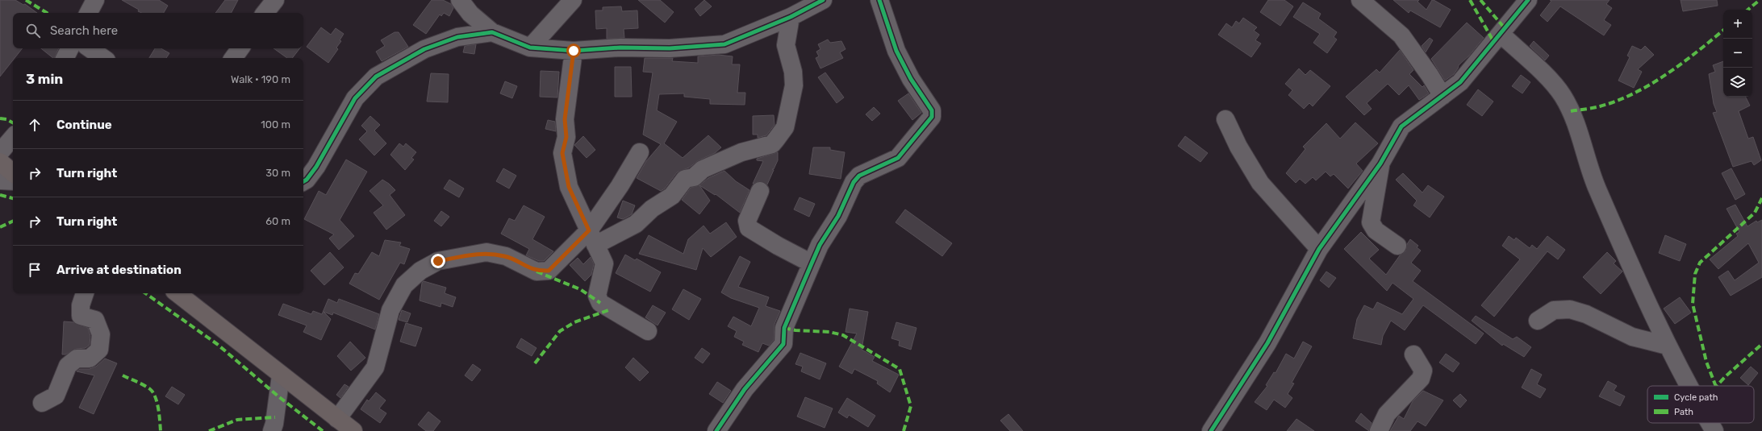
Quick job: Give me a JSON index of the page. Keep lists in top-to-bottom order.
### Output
{
  "legend": ["Cycle path", "Path"],
  "page": {
    "map_buttons": ["+", "−"],
    "search": "Search here",
    "heading": ["3 min", "Walk · 190 m"],
    "list": [
      ["Continue", "100 m"],
      ["Turn right", "30 m"],
      ["Turn right", "60 m"],
      "Arrive at destination"
    ]
  }
}
